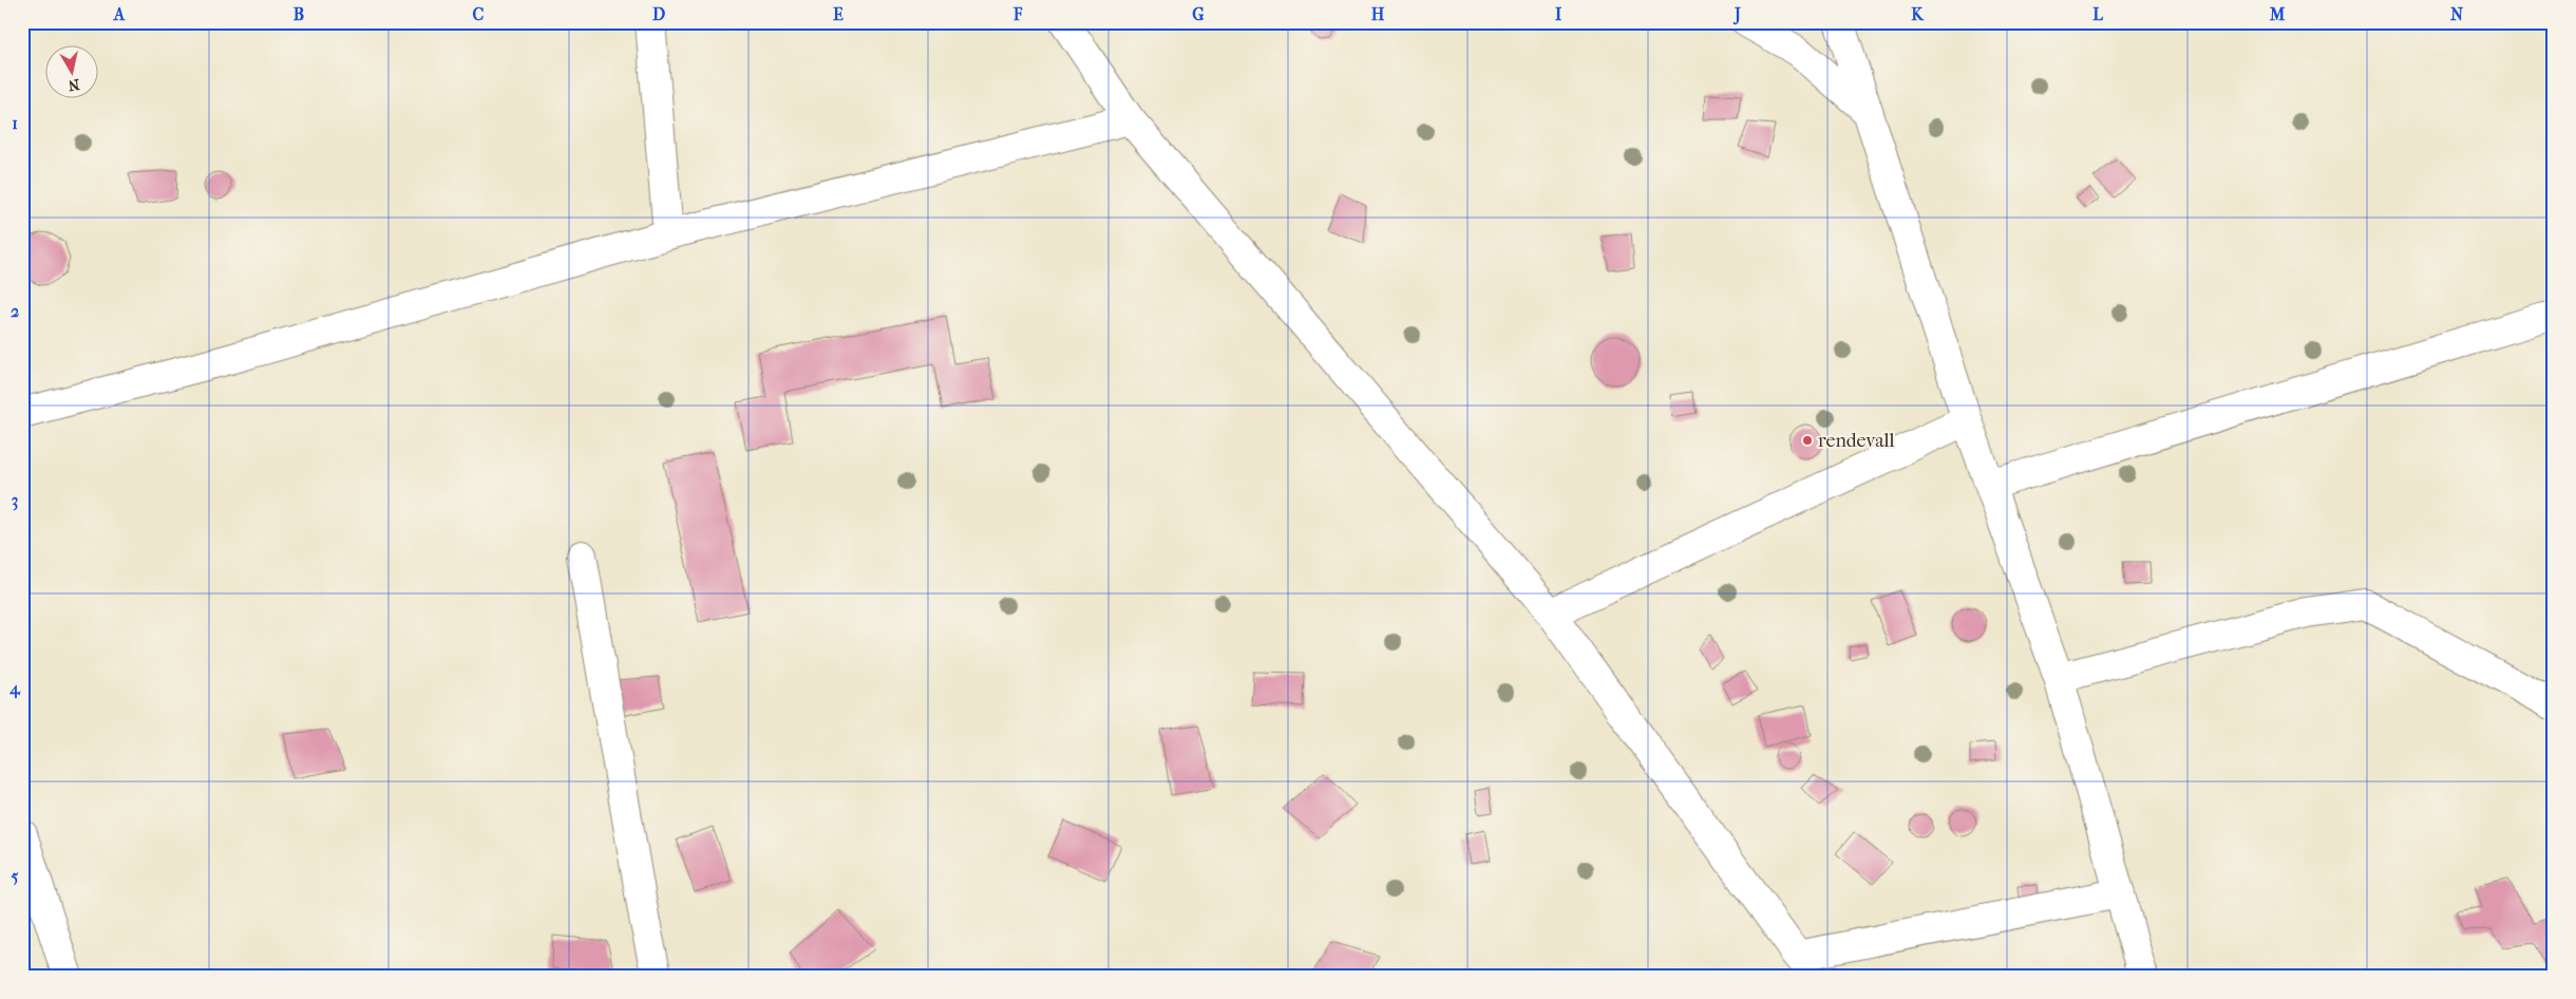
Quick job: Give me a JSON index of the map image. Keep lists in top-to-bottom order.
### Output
{
  "places": ["rendevall"],
  "north": "bottom",
  "grid": {
    "columns": [
      "A",
      "B",
      "C",
      "D",
      "E",
      "F",
      "G",
      "H",
      "I",
      "J",
      "K",
      "L",
      "M",
      "N"
    ],
    "rows": [
      "1",
      "2",
      "3",
      "4",
      "5"
    ]
  }
}
